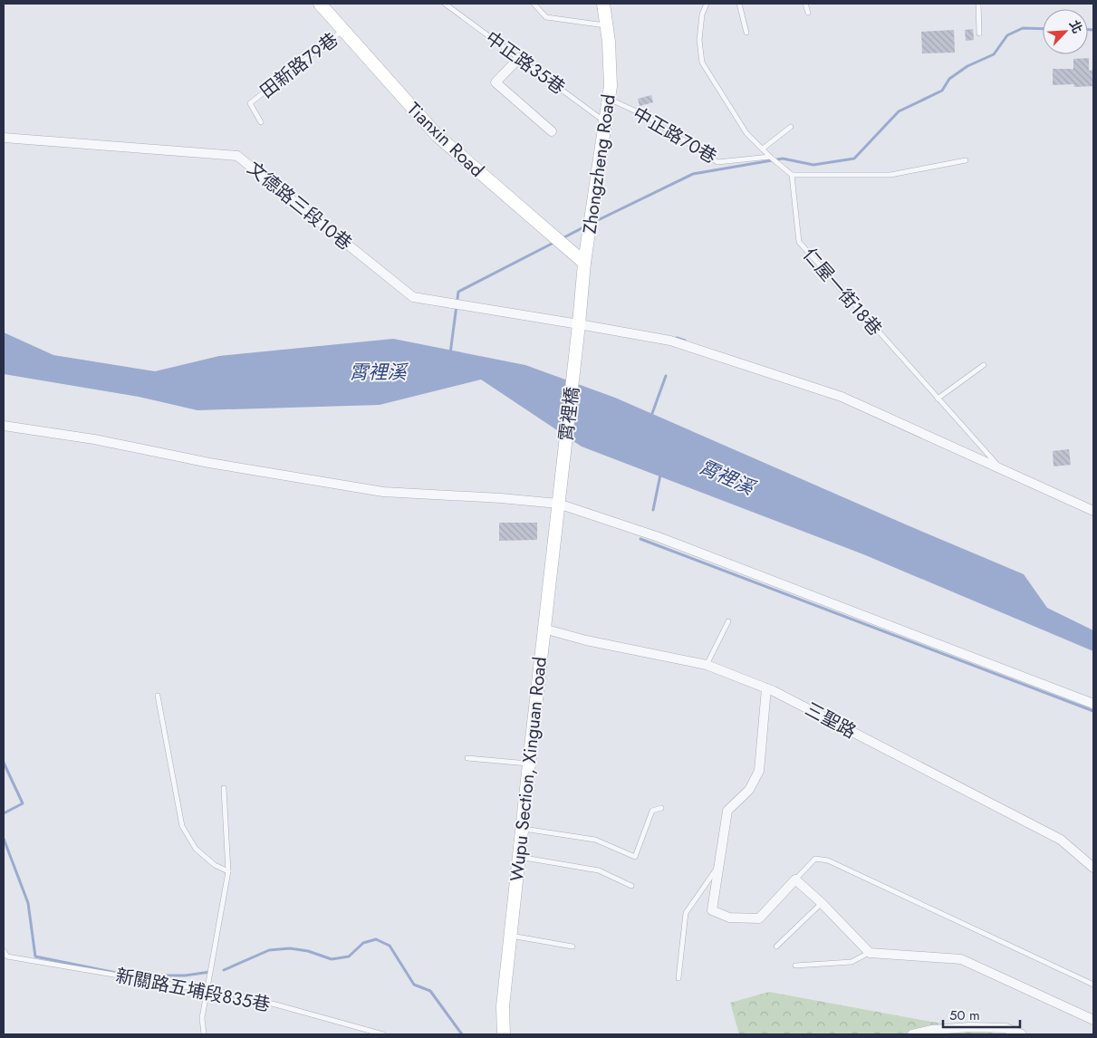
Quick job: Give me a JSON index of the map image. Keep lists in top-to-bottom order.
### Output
{
  "streets": {
    "main road": [
      "Tianxin Road",
      "Zhongzheng Road",
      "霄裡橋",
      "Wupu Section, Xinguan Road"
    ],
    "street": ["文德路三段10巷", "仁屋一街18巷", "三聖路"],
    "lane": [
      "中正路35巷",
      "田新路79巷",
      "中正路70巷",
      "新關路五埔段835巷"
    ]
  },
  "crossings": [
    ["中正路35巷", "Zhongzheng Road"],
    ["田新路79巷", "Tianxin Road"],
    ["中正路70巷", "Zhongzheng Road"],
    ["Tianxin Road", "Zhongzheng Road"],
    ["Zhongzheng Road", "文德路三段10巷"],
    ["Zhongzheng Road", "霄裡橋"],
    ["文德路三段10巷", "仁屋一街18巷"],
    ["文德路三段10巷", "霄裡橋"],
    ["霄裡橋", "Wupu Section, Xinguan Road"],
    ["三聖路", "Wupu Section, Xinguan Road"]
  ],
  "water": ["霄裡溪"],
  "scale_bar": "50 m",
  "north": "top right"
}
